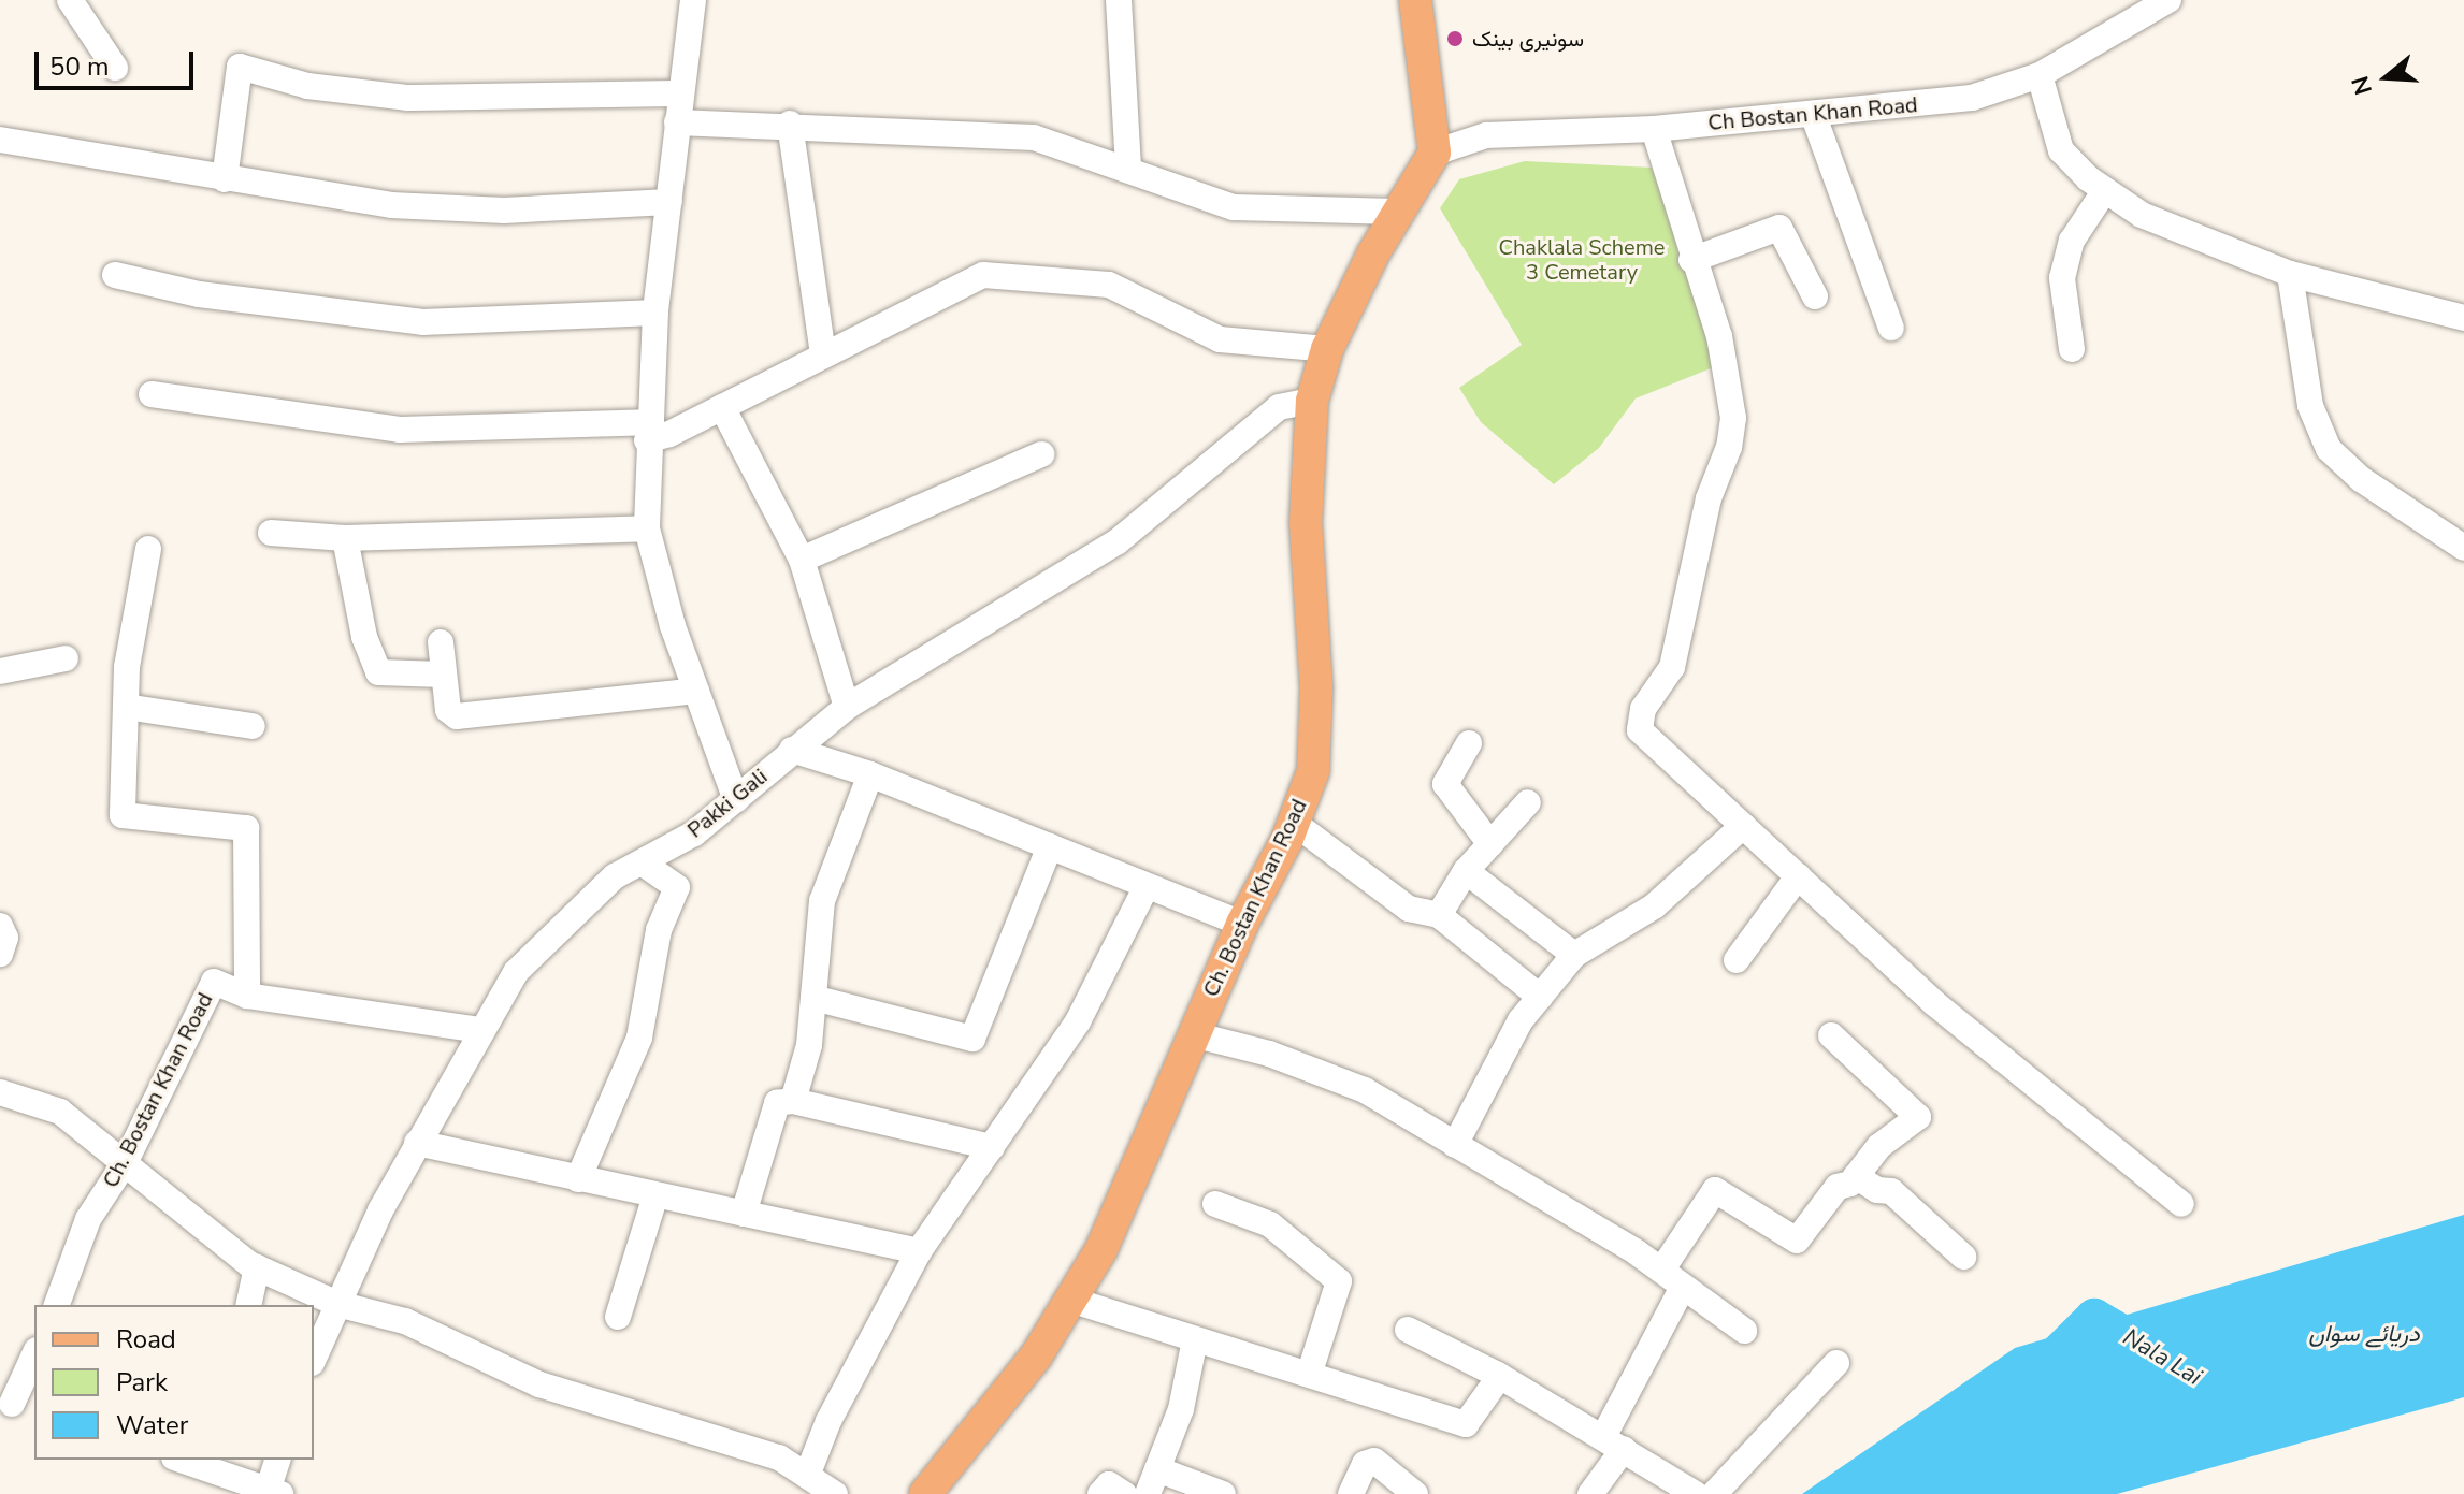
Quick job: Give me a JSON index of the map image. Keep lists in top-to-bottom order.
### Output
{
  "streets": {
    "main road": ["Ch. Bostan Khan Road"],
    "street": ["Ch Bostan Khan Road", "Pakki Gali"]
  },
  "crossings": [
    ["Ch Bostan Khan Road", "Ch. Bostan Khan Road"],
    ["Pakki Gali", "Ch. Bostan Khan Road"]
  ],
  "water": ["دریائے سواں", "Nala Lai"],
  "parks": ["Chaklala Scheme 3 Cemetary"],
  "places": ["سونیری بینک"],
  "legend": ["Road", "Park", "Water"],
  "scale_bar": "50 m",
  "north": "left"
}
